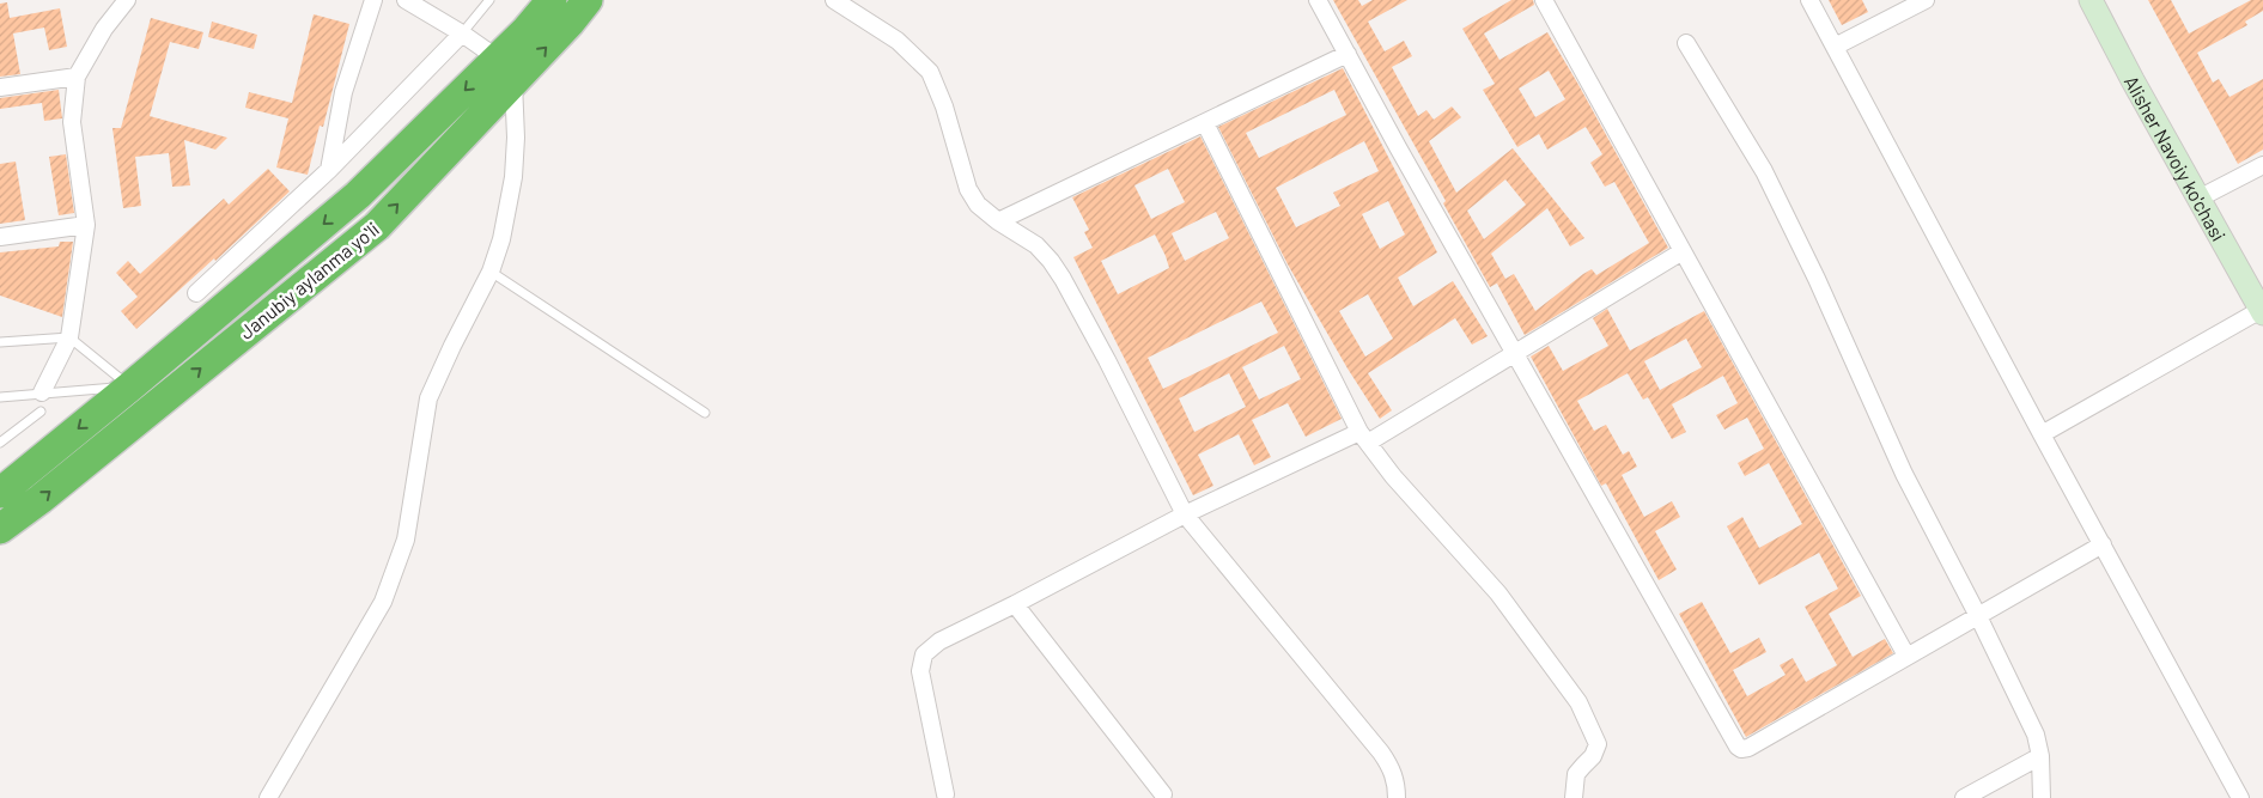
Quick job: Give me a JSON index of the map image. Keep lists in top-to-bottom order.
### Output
{
  "streets": {
    "highway": ["Janubiy aylanma yoʻli"],
    "main road": ["Alisher Navoiy ko'chasi"]
  }
}
